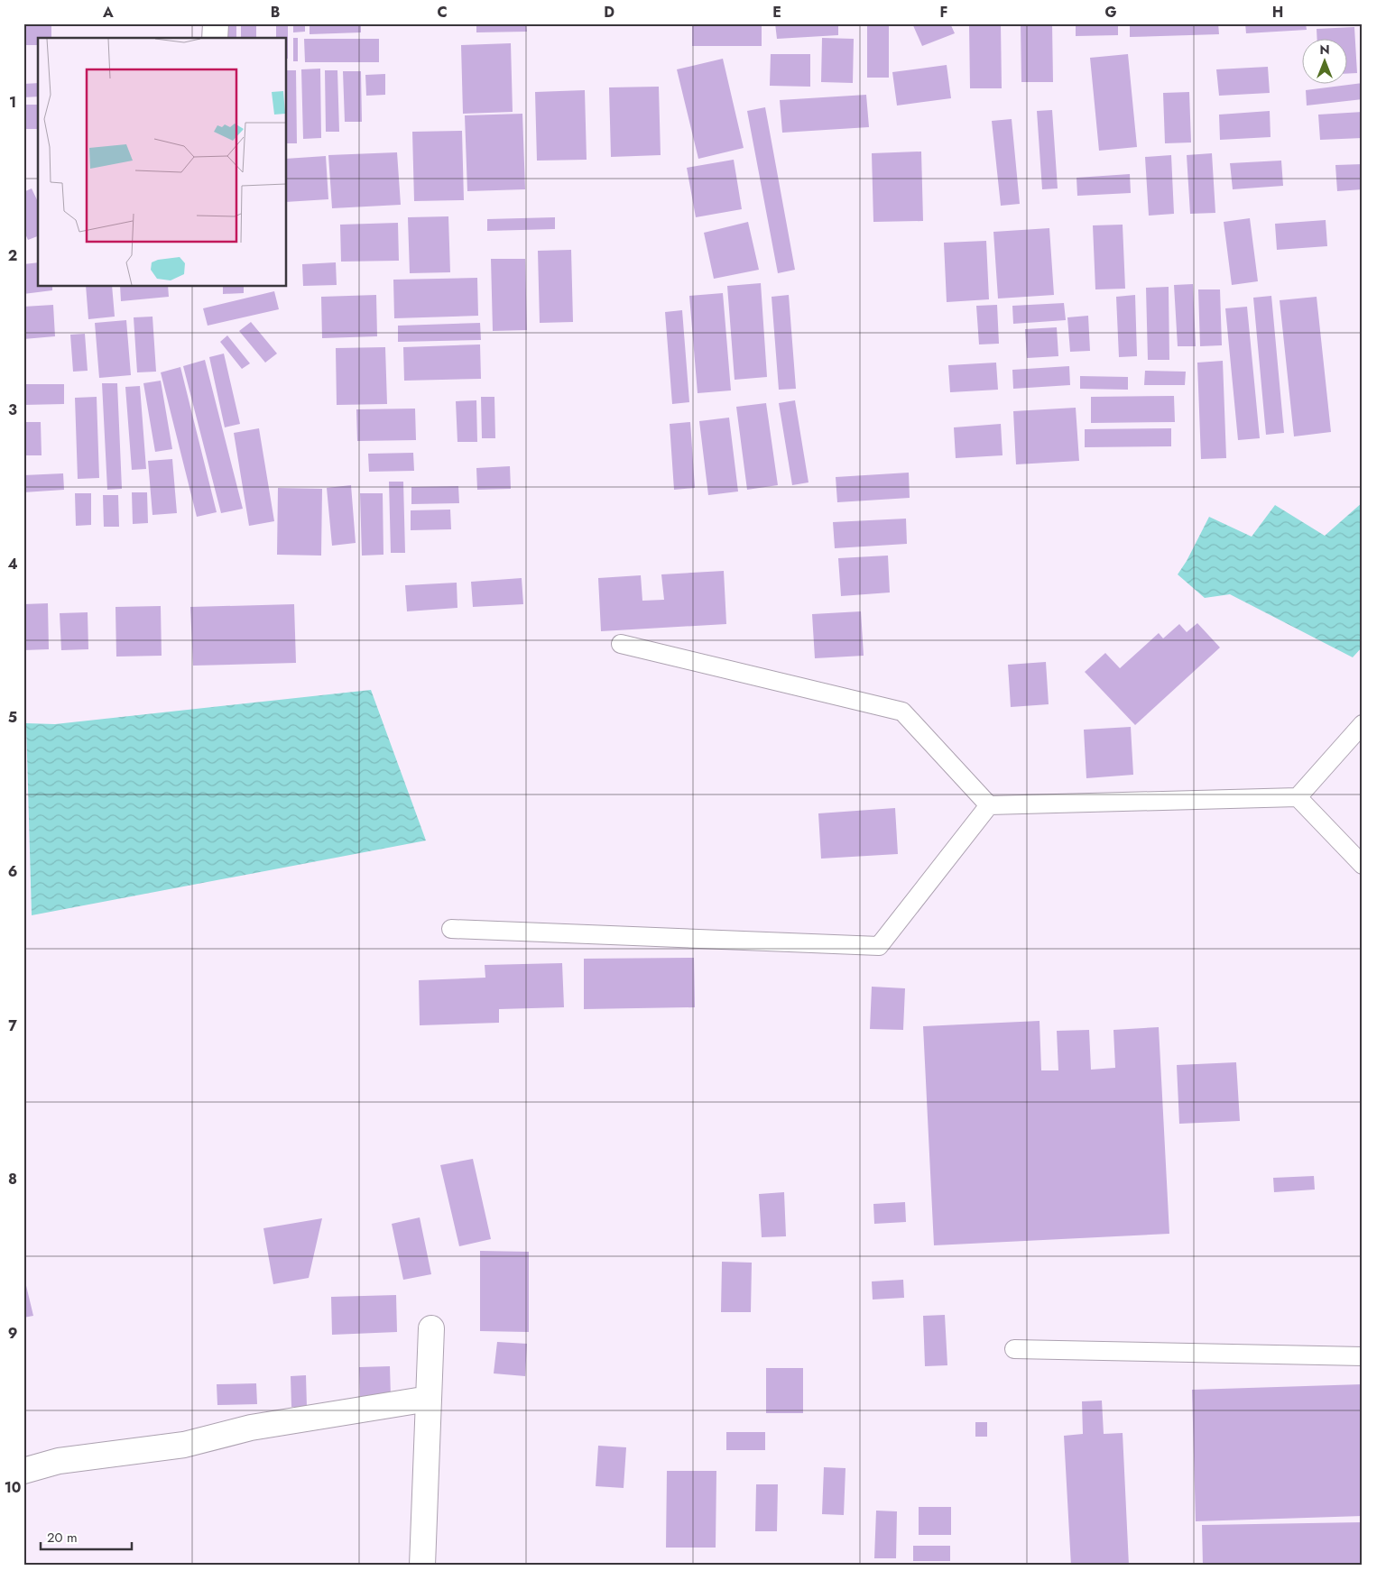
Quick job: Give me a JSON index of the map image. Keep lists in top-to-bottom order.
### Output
{
  "scale_bar": "20 m",
  "north": "top",
  "grid": {
    "columns": [
      "A",
      "B",
      "C",
      "D",
      "E",
      "F",
      "G",
      "H"
    ],
    "rows": [
      "1",
      "2",
      "3",
      "4",
      "5",
      "6",
      "7",
      "8",
      "9",
      "10"
    ]
  }
}
